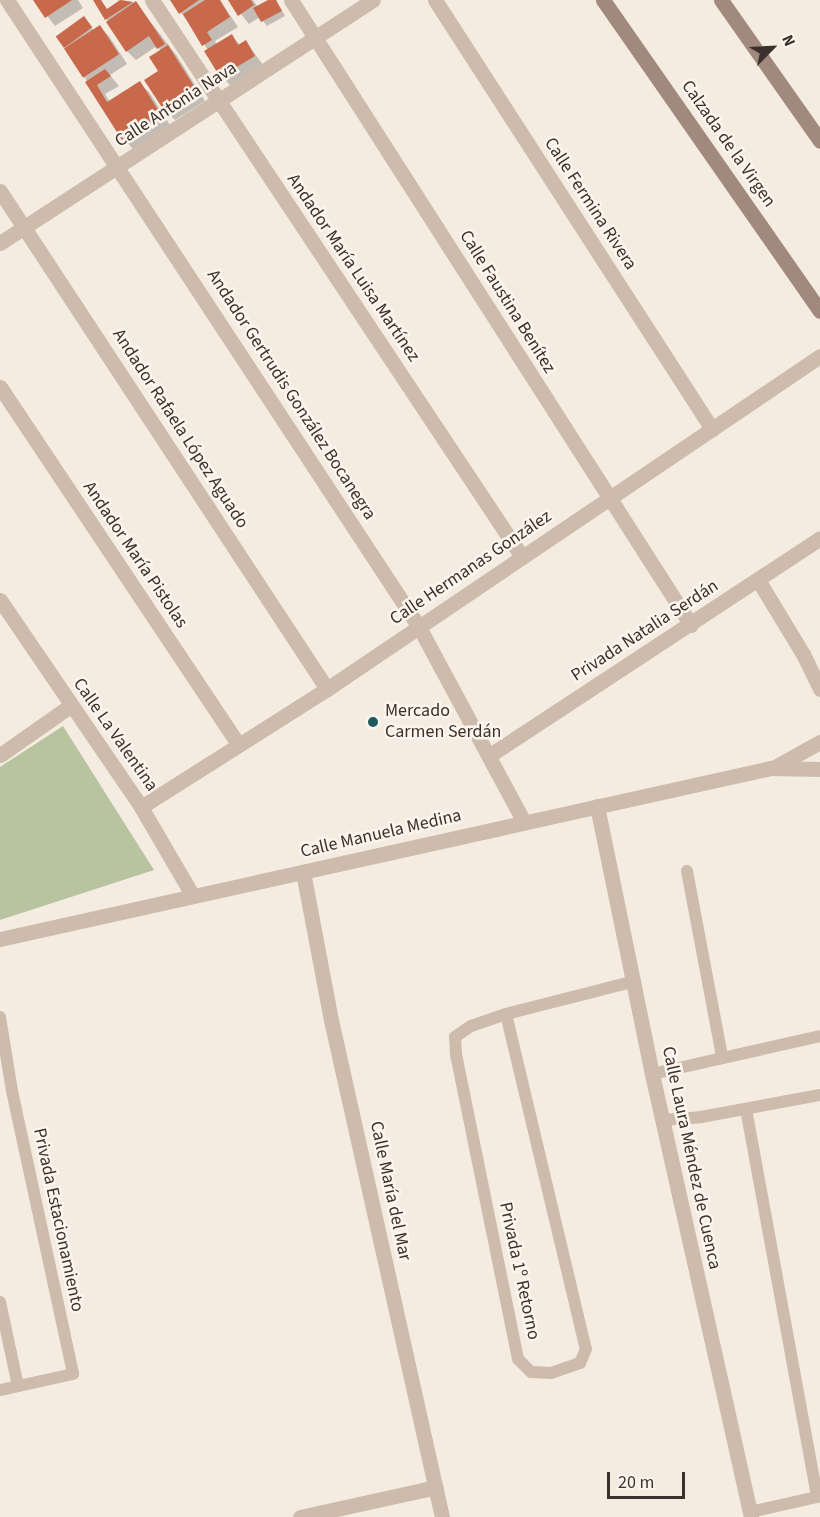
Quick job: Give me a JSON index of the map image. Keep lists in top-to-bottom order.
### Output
{
  "streets": {
    "main road": ["Calzada de la Virgen"],
    "street": [
      "Calle Antonia Nava",
      "Calle Fermina Rivera",
      "Andador María Luisa Martínez",
      "Calle Faustina Benítez",
      "Andador Gertrudis González Bocanegra",
      "Andador Rafaela López Aguado",
      "Andador María Pistolas",
      "Calle Hermanas González",
      "Privada Natalia Serdán",
      "Calle La Valentina",
      "Calle Manuela Medina",
      "Calle Laura Méndez de Cuenca",
      "Calle María del Mar"
    ],
    "lane": ["Privada Estacionamiento", "Privada 1º Retorno"]
  },
  "crossings": [
    ["Calle Antonia Nava", "Andador María Luisa Martínez"],
    ["Calle Antonia Nava", "Calle Faustina Benítez"],
    ["Calle Antonia Nava", "Andador Gertrudis González Bocanegra"],
    ["Calle Antonia Nava", "Andador Rafaela López Aguado"],
    ["Calle Fermina Rivera", "Calle Hermanas González"],
    ["Andador María Luisa Martínez", "Calle Hermanas González"],
    ["Calle Faustina Benítez", "Calle Hermanas González"],
    ["Calle Faustina Benítez", "Privada Natalia Serdán"],
    ["Andador Gertrudis González Bocanegra", "Calle Hermanas González"],
    ["Andador Gertrudis González Bocanegra", "Privada Natalia Serdán"],
    ["Andador Gertrudis González Bocanegra", "Calle Manuela Medina"],
    ["Andador Rafaela López Aguado", "Calle Hermanas González"],
    ["Andador María Pistolas", "Calle Hermanas González"],
    ["Calle Hermanas González", "Calle La Valentina"],
    ["Calle La Valentina", "Calle Manuela Medina"],
    ["Calle Manuela Medina", "Calle Laura Méndez de Cuenca"],
    ["Calle Manuela Medina", "Calle María del Mar"],
    ["Calle Laura Méndez de Cuenca", "Privada 1º Retorno"]
  ],
  "places": ["Mercado Carmen Serdán"],
  "scale_bar": "20 m",
  "north": "top right"
}
